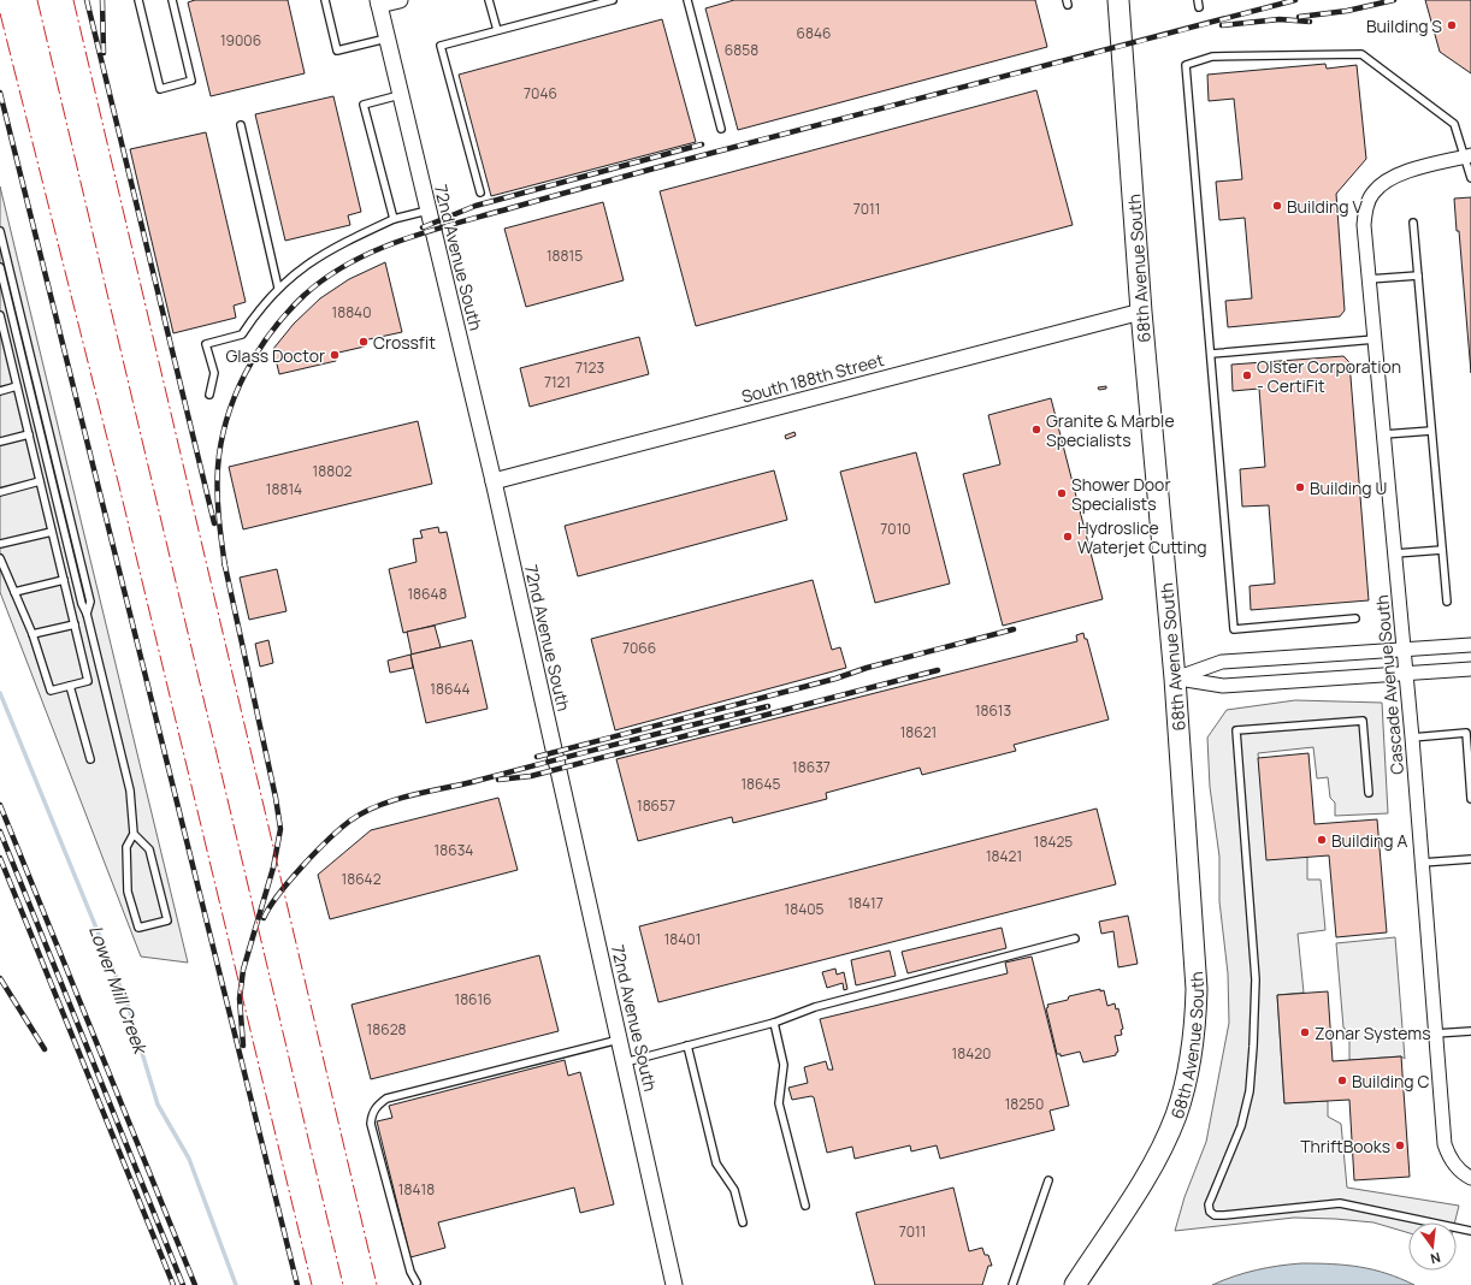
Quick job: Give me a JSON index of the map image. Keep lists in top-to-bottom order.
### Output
{
  "streets": {
    "main road": ["68th Avenue South"],
    "street": ["72nd Avenue South", "South 188th Street", "Cascade Avenue South"]
  },
  "crossings": [
    ["72nd Avenue South", "South 188th Street"],
    ["68th Avenue South", "South 188th Street"]
  ],
  "water": ["Lower Mill Creek"],
  "places": [
    "Building S",
    "Building V",
    "Crossfit",
    "Glass Doctor",
    "Olster Corporation - CertiFit",
    "Granite & Marble Specialists",
    "Building U",
    "Shower Door Specialists",
    "Hydroslice Waterjet Cutting",
    "Building A",
    "Zonar Systems",
    "Building C",
    "ThriftBooks"
  ],
  "house_numbers": [
    "6846",
    "19006",
    "6858",
    "7046",
    "7011",
    "18815",
    "18840",
    "7123",
    "7121",
    "18802",
    "18814",
    "7010",
    "18648",
    "7066",
    "18644",
    "18613",
    "18621",
    "18637",
    "18645",
    "18657",
    "18425",
    "18634",
    "18421",
    "18642",
    "18417",
    "18405",
    "18401",
    "18616",
    "18628",
    "18420",
    "18250",
    "18418",
    "7011"
  ],
  "north": "bottom"
}
